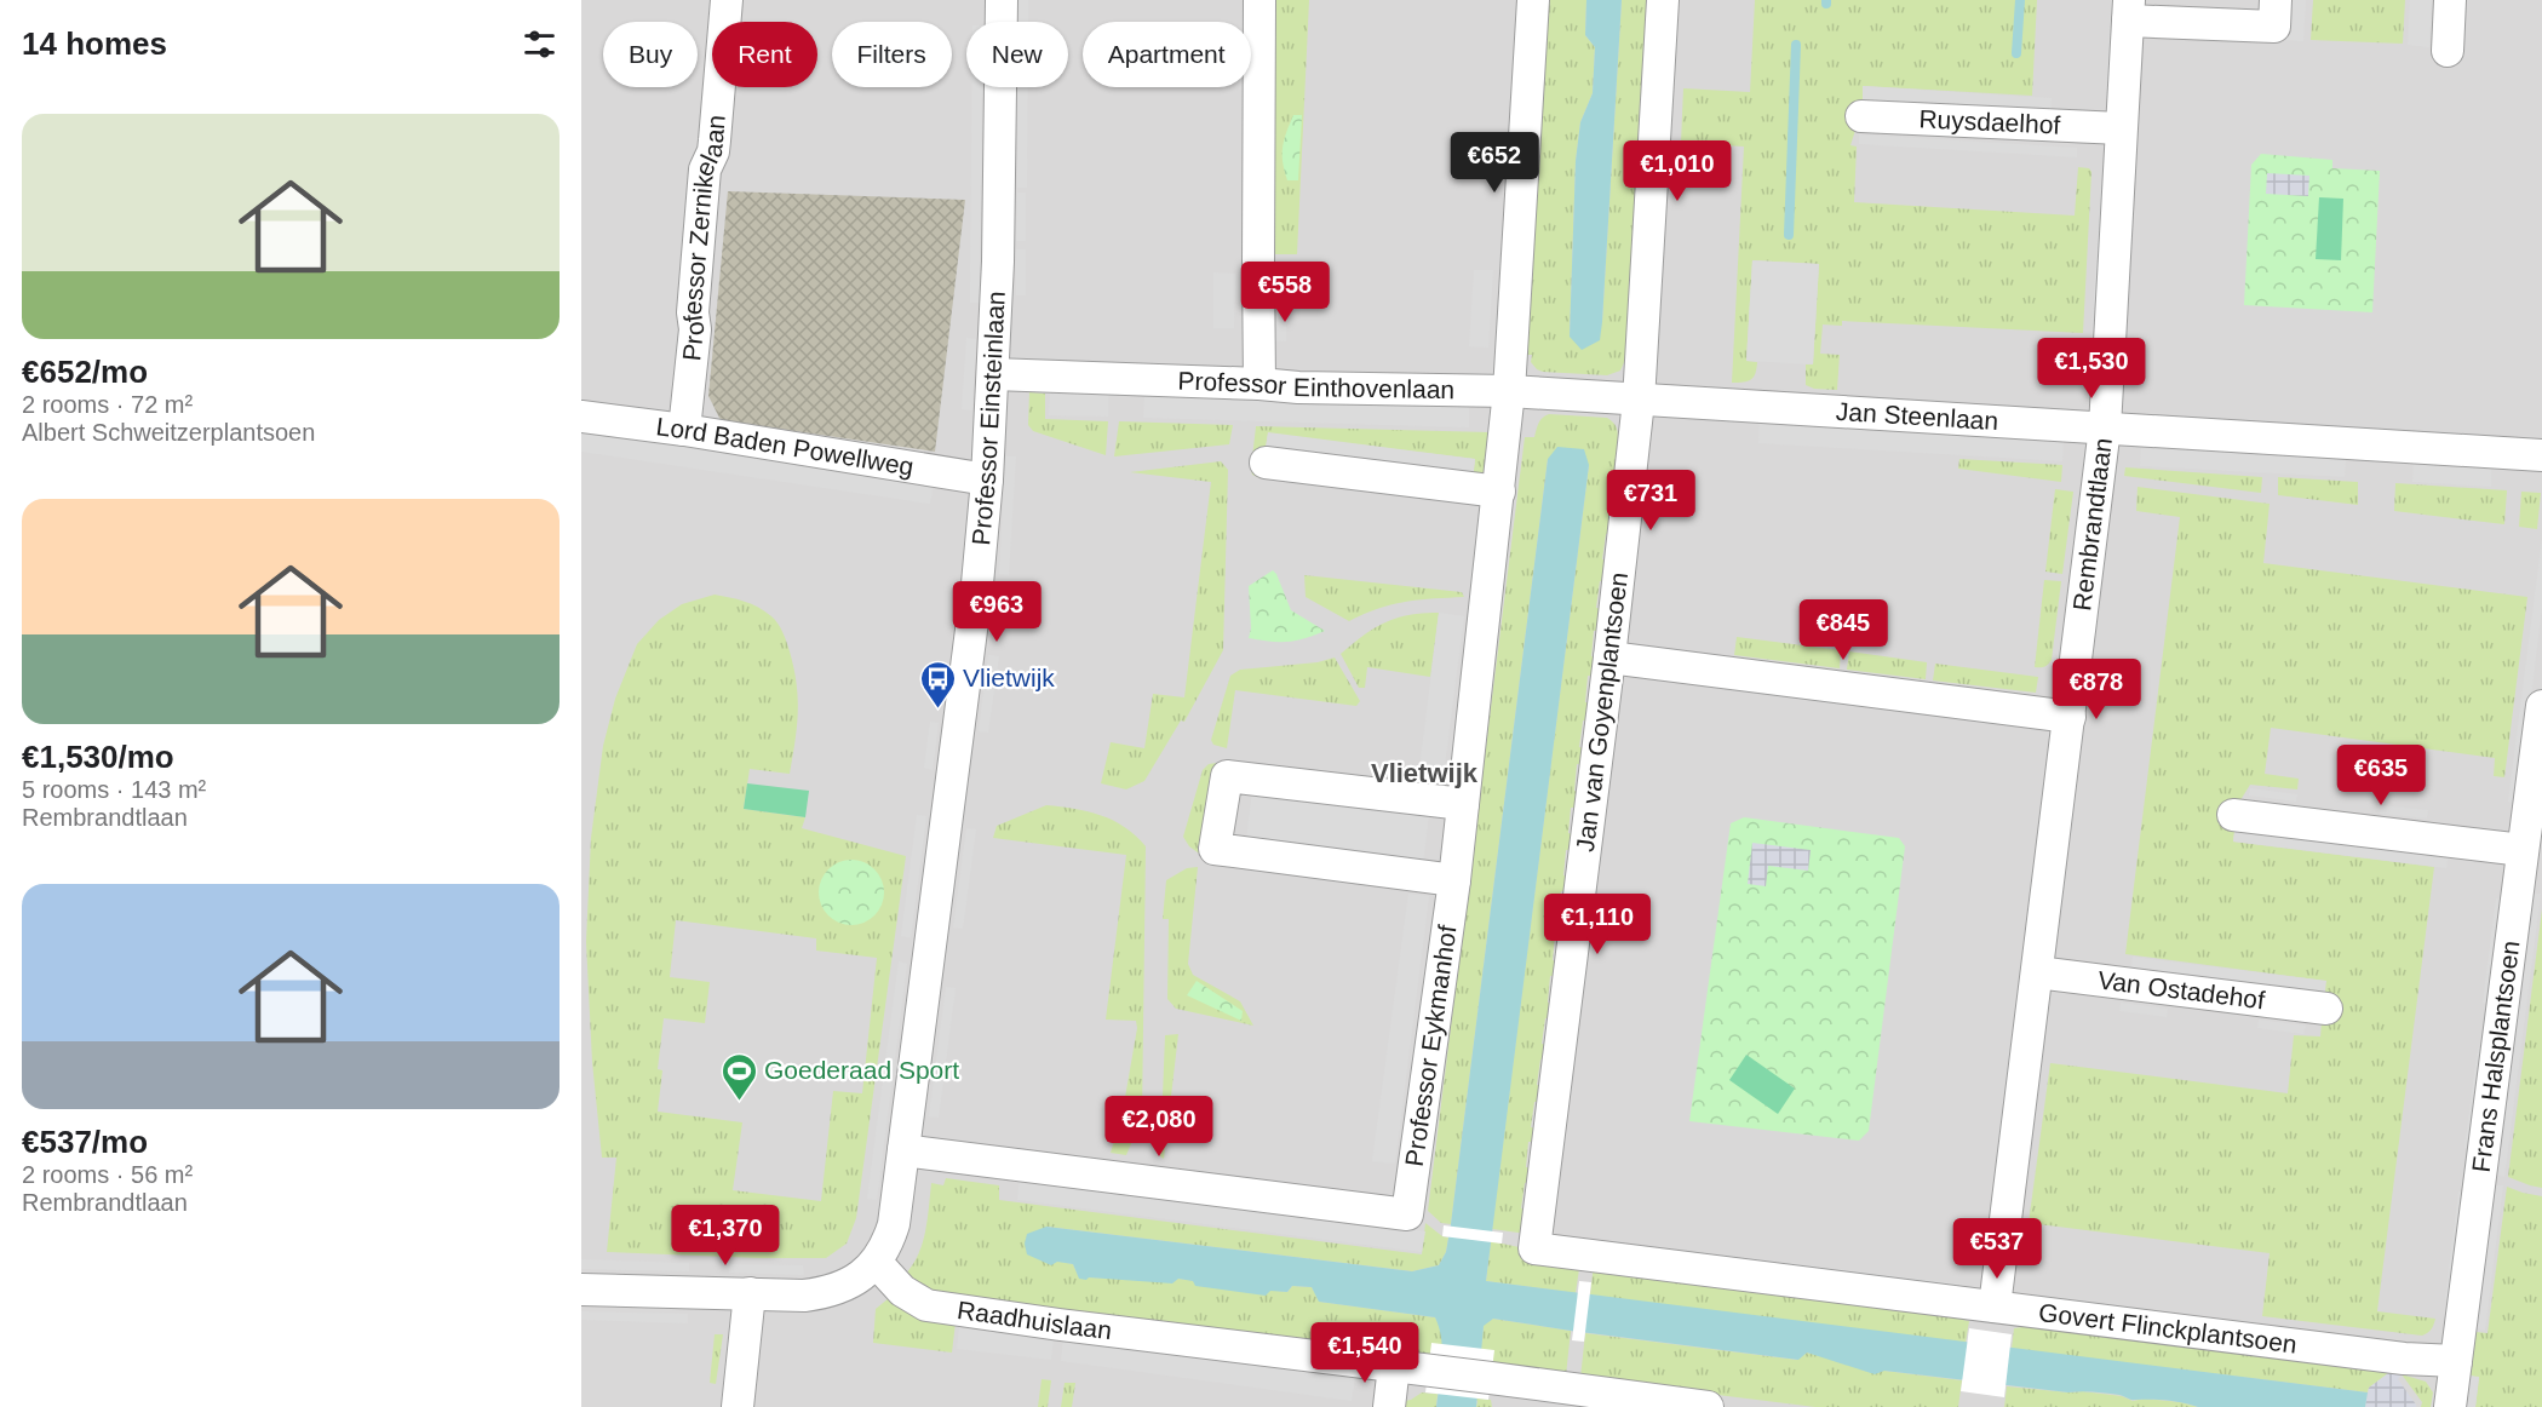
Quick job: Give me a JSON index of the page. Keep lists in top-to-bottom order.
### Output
{
  "streets": {
    "street": [
      "Ruysdaelhof",
      "Professor Zernikelaan",
      "Professor Einthovenlaan",
      "Jan Steenlaan",
      "Professor Einsteinlaan",
      "Lord Baden Powellweg",
      "Rembrandtlaan",
      "Jan van Goyenplantsoen",
      "Van Ostadehof",
      "Professor Eykmanhof",
      "Frans Halsplantsoen",
      "Raadhuislaan",
      "Govert Flinckplantsoen"
    ]
  },
  "crossings": [
    ["Ruysdaelhof", "Rembrandtlaan"],
    ["Professor Zernikelaan", "Lord Baden Powellweg"],
    ["Professor Einthovenlaan", "Jan Steenlaan"],
    ["Professor Einthovenlaan", "Professor Einsteinlaan"],
    ["Professor Einthovenlaan", "Jan van Goyenplantsoen"],
    ["Professor Einthovenlaan", "Professor Eykmanhof"],
    ["Jan Steenlaan", "Rembrandtlaan"],
    ["Jan Steenlaan", "Jan van Goyenplantsoen"],
    ["Professor Einsteinlaan", "Lord Baden Powellweg"],
    ["Professor Einsteinlaan", "Professor Eykmanhof"],
    ["Professor Einsteinlaan", "Raadhuislaan"],
    ["Rembrandtlaan", "Van Ostadehof"],
    ["Rembrandtlaan", "Govert Flinckplantsoen"],
    ["Jan van Goyenplantsoen", "Govert Flinckplantsoen"],
    ["Frans Halsplantsoen", "Govert Flinckplantsoen"]
  ],
  "districts": ["Vlietwijk"],
  "places": {
    "bus stop": ["Vlietwijk"],
    "sports": ["Goederaad Sport"]
  },
  "page": {
    "heading": "14 homes",
    "chip": [
      "Buy",
      "Rent",
      "Filters",
      "New",
      "Apartment"
    ],
    "list": [
      {
        "name": "€652/mo",
        "note": "2 rooms · 72 m² · Albert Schweitzerplantsoen"
      },
      {
        "name": "€1,530/mo",
        "note": "5 rooms · 143 m² · Rembrandtlaan"
      },
      {
        "name": "€537/mo",
        "note": "2 rooms · 56 m² · Rembrandtlaan"
      }
    ],
    "price": [
      "€652",
      "€1,010",
      "€558",
      "€1,530",
      "€731",
      "€963",
      "€845",
      "€878",
      "€635",
      "€1,110",
      "€2,080",
      "€1,370",
      "€537",
      "€1,540"
    ]
  }
}
